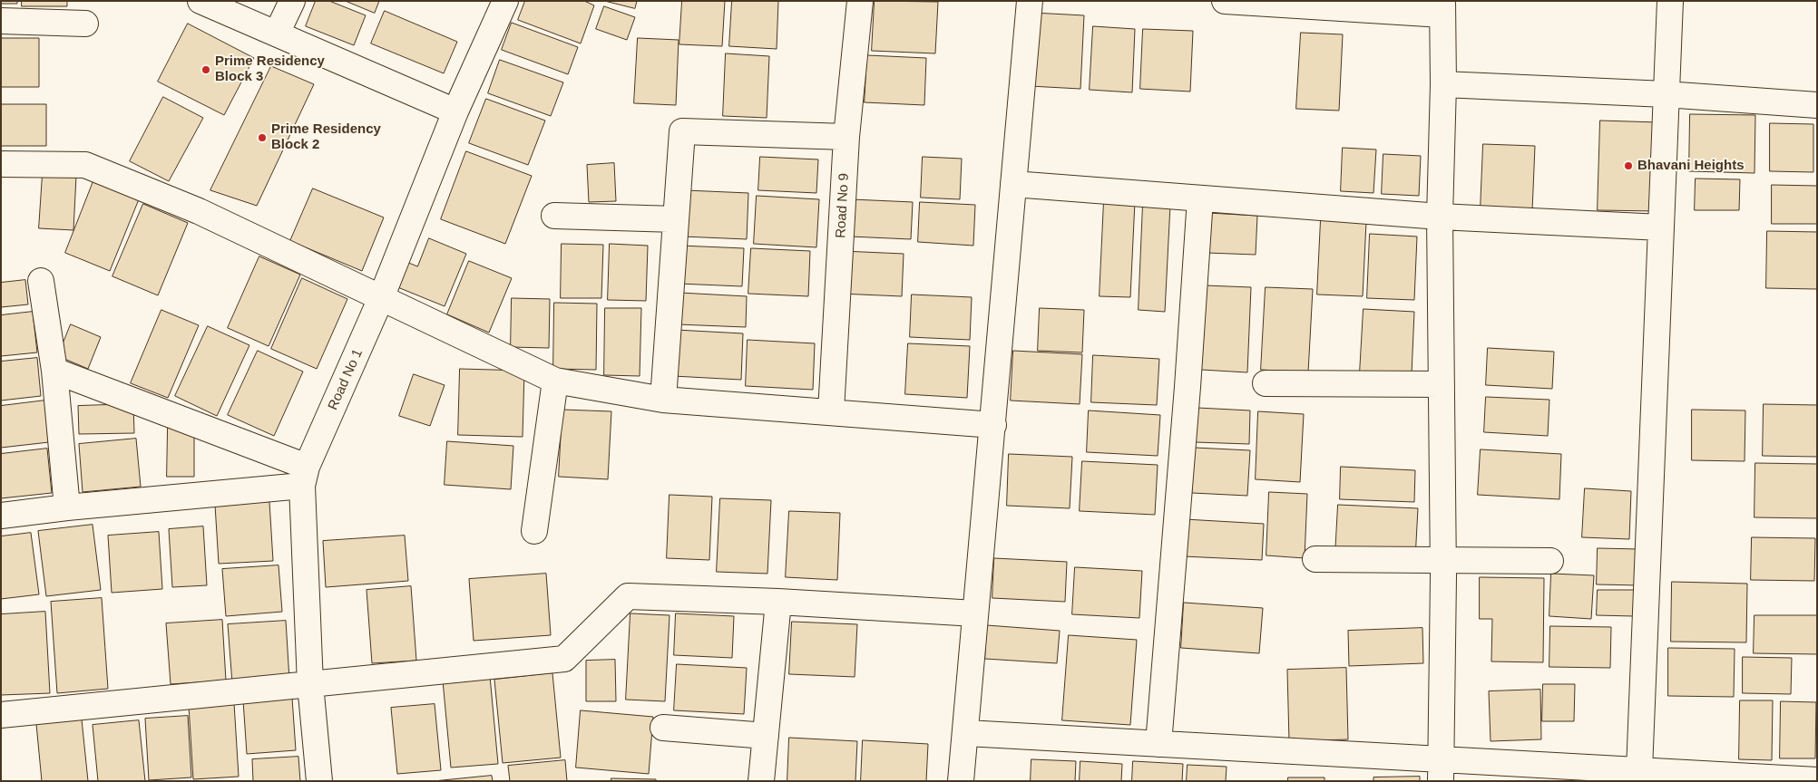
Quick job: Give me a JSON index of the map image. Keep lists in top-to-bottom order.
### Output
{
  "streets": {
    "street": ["Road No 9", "Road No 1"]
  },
  "places": ["Prime Residency Block 3", "Prime Residency Block 2", "Bhavani Heights"]
}
